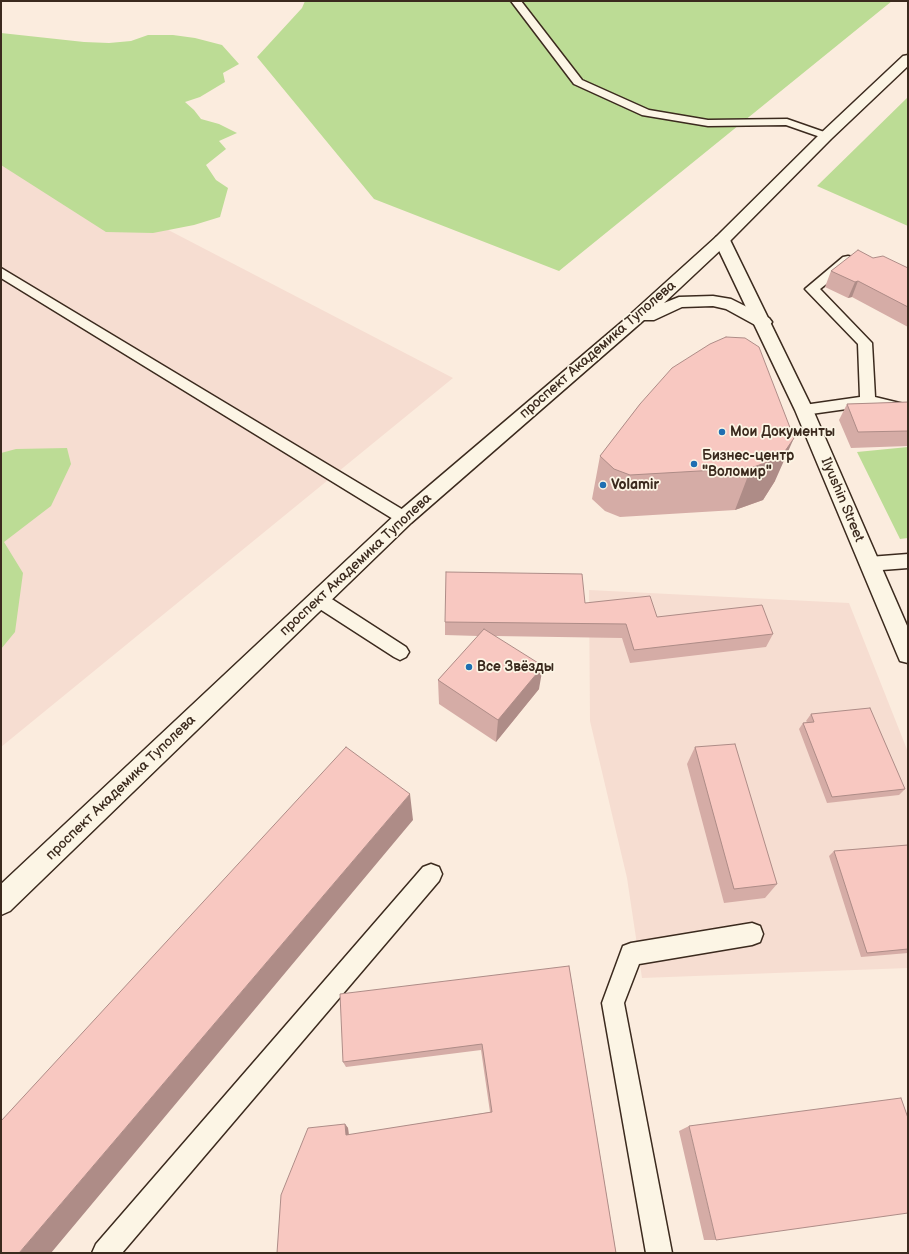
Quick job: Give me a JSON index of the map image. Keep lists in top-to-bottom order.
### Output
{
  "streets": {
    "main road": ["проспект Академика Туполева", "Ilyushin Street"]
  },
  "crossings": [
    ["проспект Академика Туполева", "Ilyushin Street"]
  ],
  "places": [
    "Мои Документы",
    "Бизнес-центр \"Воломир\"",
    "Volamir",
    "Все Звёзды"
  ]
}
